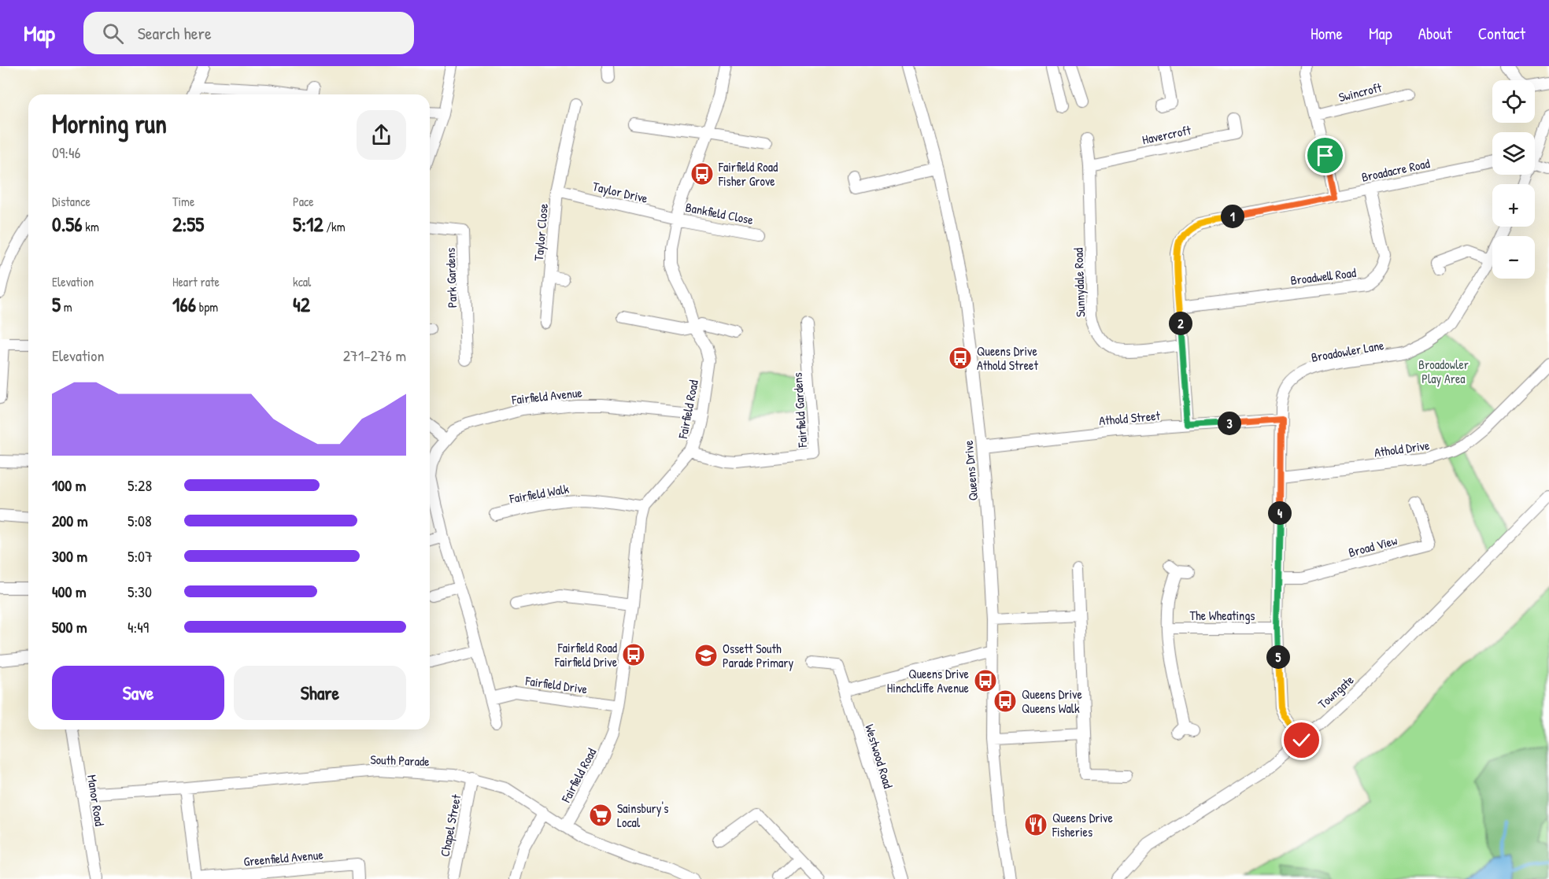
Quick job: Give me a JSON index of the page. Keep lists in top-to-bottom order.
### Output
{
  "streets": {
    "street": [
      "Swincroft",
      "Havercroft",
      "Broadacre Road",
      "Taylor Drive",
      "Bankfield Close",
      "Taylor Close",
      "Broadwell Road",
      "Park Gardens",
      "Sunnydale Road",
      "Broadowler Lane",
      "Fairfield Avenue",
      "Fairfield Road",
      "Fairfield Gardens",
      "Athold Street",
      "Athold Drive",
      "Queens Drive",
      "Fairfield Walk",
      "Broad View",
      "The Wheatings",
      "Fairfield Drive",
      "Towngate",
      "Westwood Road",
      "South Parade",
      "Manor Road",
      "Chapel Street",
      "Greenfield Avenue"
    ]
  },
  "crossings": [
    ["Havercroft", "Sunnydale Road"],
    ["Broadacre Road", "Broadwell Road"],
    ["Broadacre Road", "Sunnydale Road"],
    ["Broadacre Road", "Athold Street"],
    ["Taylor Drive", "Bankfield Close"],
    ["Taylor Drive", "Taylor Close"],
    ["Taylor Drive", "Fairfield Road"],
    ["Bankfield Close", "Fairfield Road"],
    ["Broadowler Lane", "Athold Street"],
    ["Broadowler Lane", "Athold Drive"],
    ["Broadowler Lane", "Broad View"],
    ["Broadowler Lane", "The Wheatings"],
    ["Broadowler Lane", "Towngate"],
    ["Fairfield Avenue", "Fairfield Road"],
    ["Fairfield Road", "Fairfield Gardens"],
    ["Fairfield Road", "Fairfield Walk"],
    ["Fairfield Road", "Fairfield Drive"],
    ["Fairfield Road", "South Parade"],
    ["Athold Street", "Queens Drive"],
    ["South Parade", "Manor Road"],
    ["South Parade", "Chapel Street"]
  ],
  "parks": ["Broadowler Play Area"],
  "places": {
    "bus stop": [
      "Fairfield Road Fisher Grove",
      "Queens Drive Athold Street",
      "Fairfield Road Fairfield Drive",
      "Queens Drive Hinchcliffe Avenue",
      "Queens Drive Queens Walk"
    ],
    "school or university": ["Ossett South Parade Primary"],
    "supermarket": ["Sainsbury's Local"],
    "restaurant": ["Queens Drive Fisheries"]
  },
  "page": {
    "header": "Map",
    "search": "Search here",
    "nav": [
      "Home",
      "Map",
      "About",
      "Contact"
    ],
    "map_buttons": ["+", "−"],
    "heading": ["Morning run", "09:46"],
    "stats": [
      ["Distance", "0.56 km"],
      ["Time", "2:55"],
      ["Pace", "5:12 /km"],
      ["Elevation", "5 m"],
      ["Heart rate", "166 bpm"],
      ["kcal", "42"]
    ],
    "pins": [
      "1",
      "2",
      "3",
      "4",
      "5"
    ],
    "chart": ["Elevation", "271–276 m"],
    "list": [
      {
        "name": "100 m",
        "note": "5:28"
      },
      {
        "name": "200 m",
        "note": "5:08"
      },
      {
        "name": "300 m",
        "note": "5:07"
      },
      {
        "name": "400 m",
        "note": "5:30"
      },
      {
        "name": "500 m",
        "note": "4:49"
      }
    ],
    "buttons": ["Save", "Share"]
  }
}
